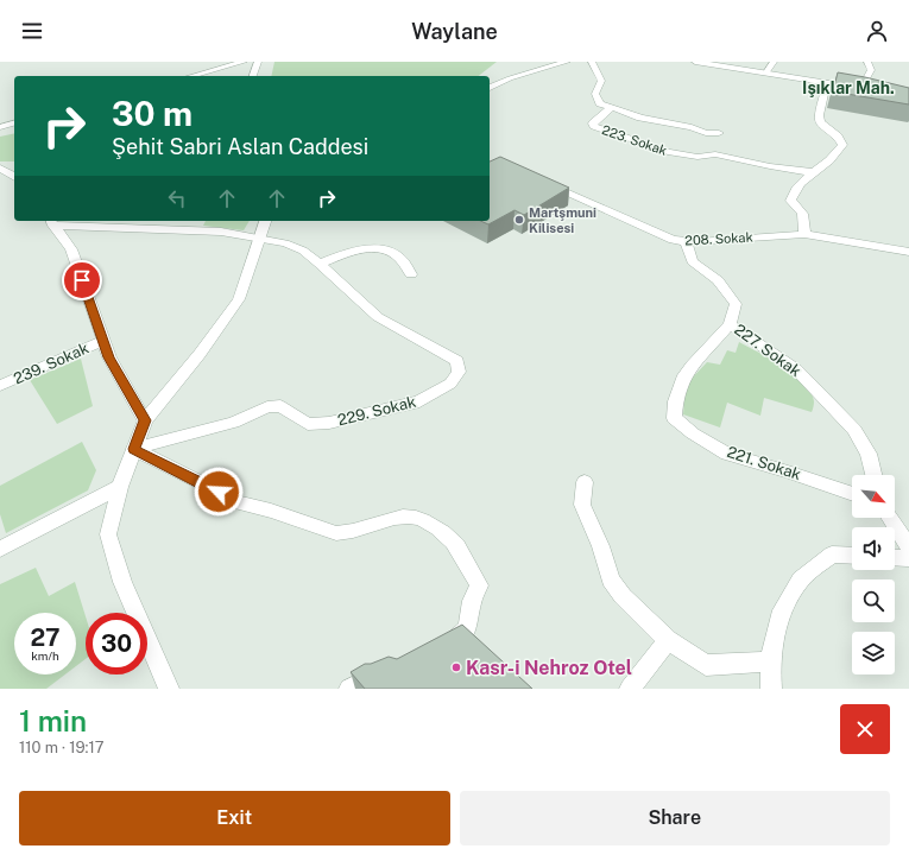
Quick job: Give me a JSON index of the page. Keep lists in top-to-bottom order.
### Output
{
  "streets": {
    "street": [
      "223. Sokak",
      "208. Sokak",
      "227. Sokak",
      "239. Sokak",
      "229. Sokak",
      "221. Sokak"
    ]
  },
  "crossings": [
    ["208. Sokak", "227. Sokak"],
    ["227. Sokak", "221. Sokak"]
  ],
  "districts": ["Işıklar Mah."],
  "places": ["Martşmuni Kilisesi", "Kasr-i Nehroz Otel"],
  "north": "bottom right",
  "page": {
    "header": "Waylane",
    "turn": ["30 m", "Şehit Sabri Aslan Caddesi"],
    "speed": "27 km/h",
    "limit": "30",
    "heading": ["1 min", "110 m · 19:17"],
    "buttons": ["Exit", "Share"]
  }
}
